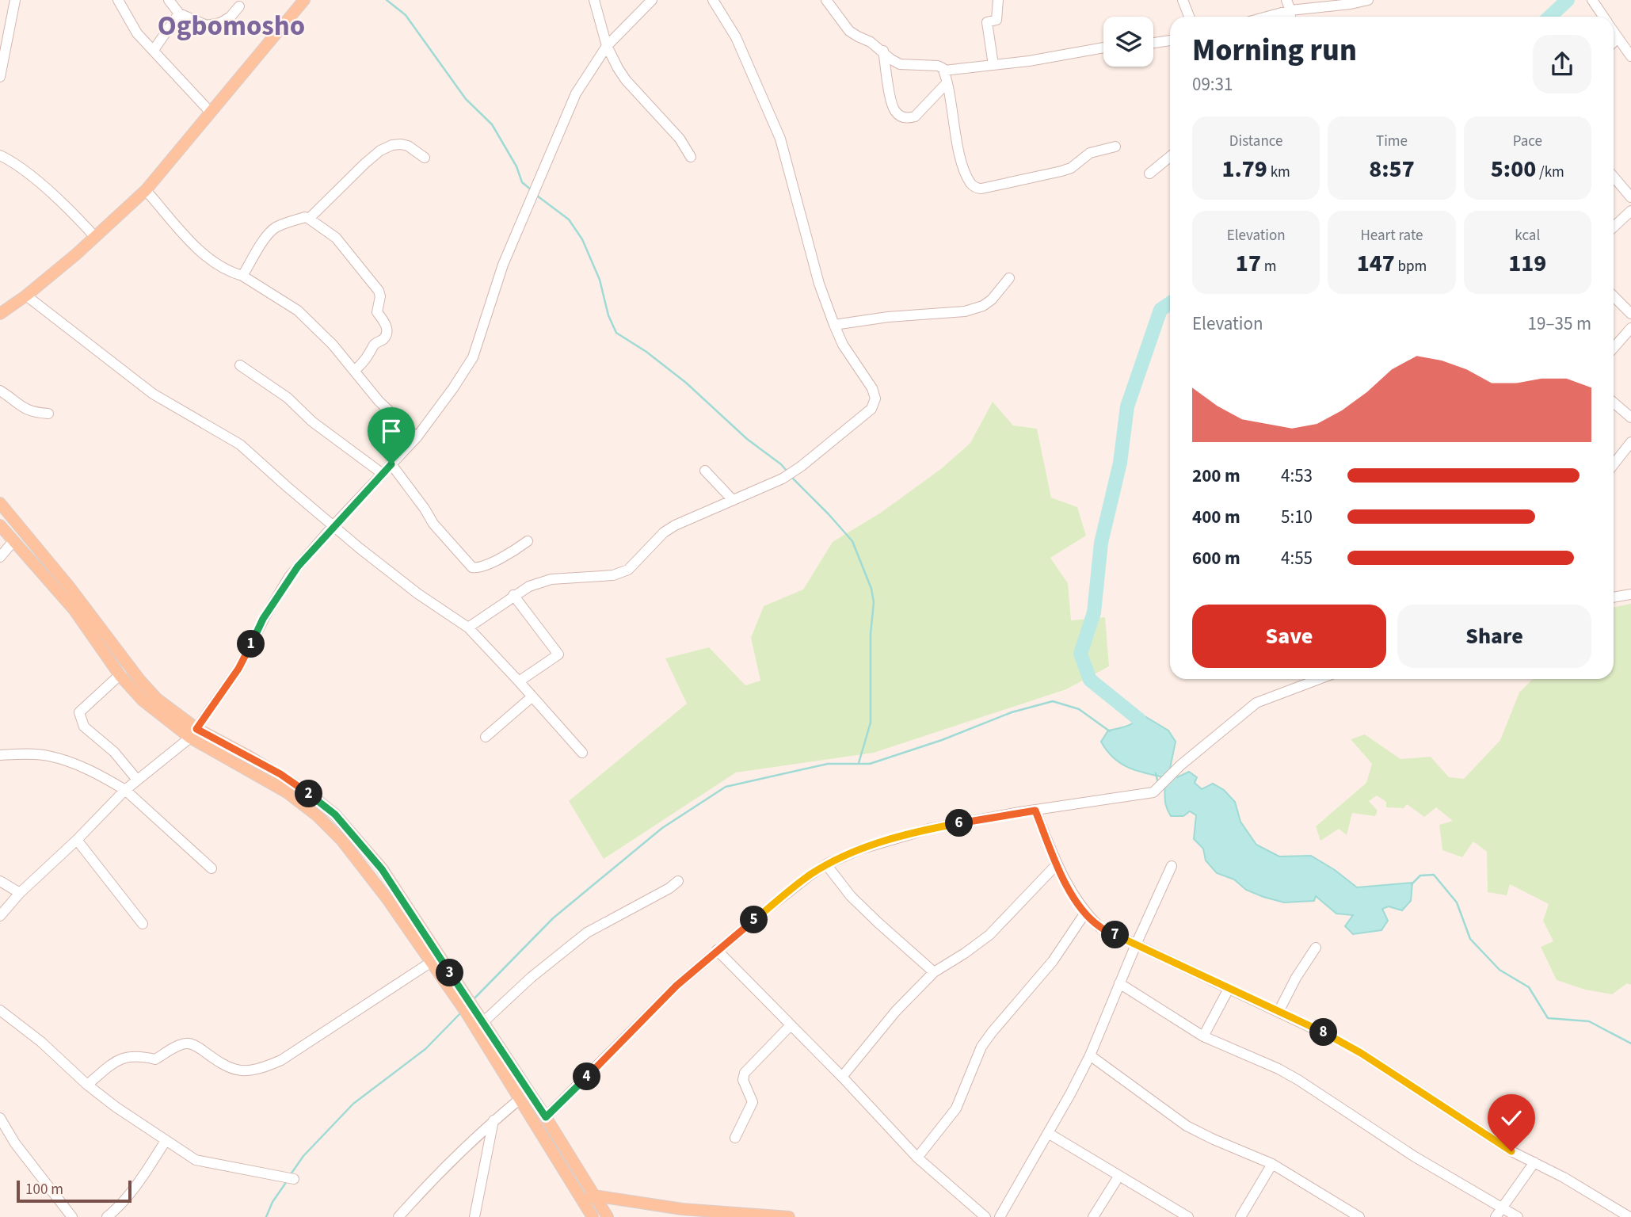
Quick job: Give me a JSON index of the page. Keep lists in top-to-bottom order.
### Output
{
  "districts": ["Ogbomosho"],
  "scale_bar": "100 m",
  "page": {
    "heading": ["Morning run", "09:31"],
    "stats": [
      ["Distance", "1.79 km"],
      ["Time", "8:57"],
      ["Pace", "5:00 /km"],
      ["Elevation", "17 m"],
      ["Heart rate", "147 bpm"],
      ["kcal", "119"]
    ],
    "chart": ["Elevation", "19–35 m"],
    "list": [
      {
        "name": "200 m",
        "note": "4:53"
      },
      {
        "name": "400 m",
        "note": "5:10"
      },
      {
        "name": "600 m",
        "note": "4:55"
      }
    ],
    "buttons": ["Save", "Share"],
    "pins": [
      "1",
      "2",
      "6",
      "5",
      "7",
      "3",
      "8",
      "4"
    ],
    "scale": "100 m"
  }
}
